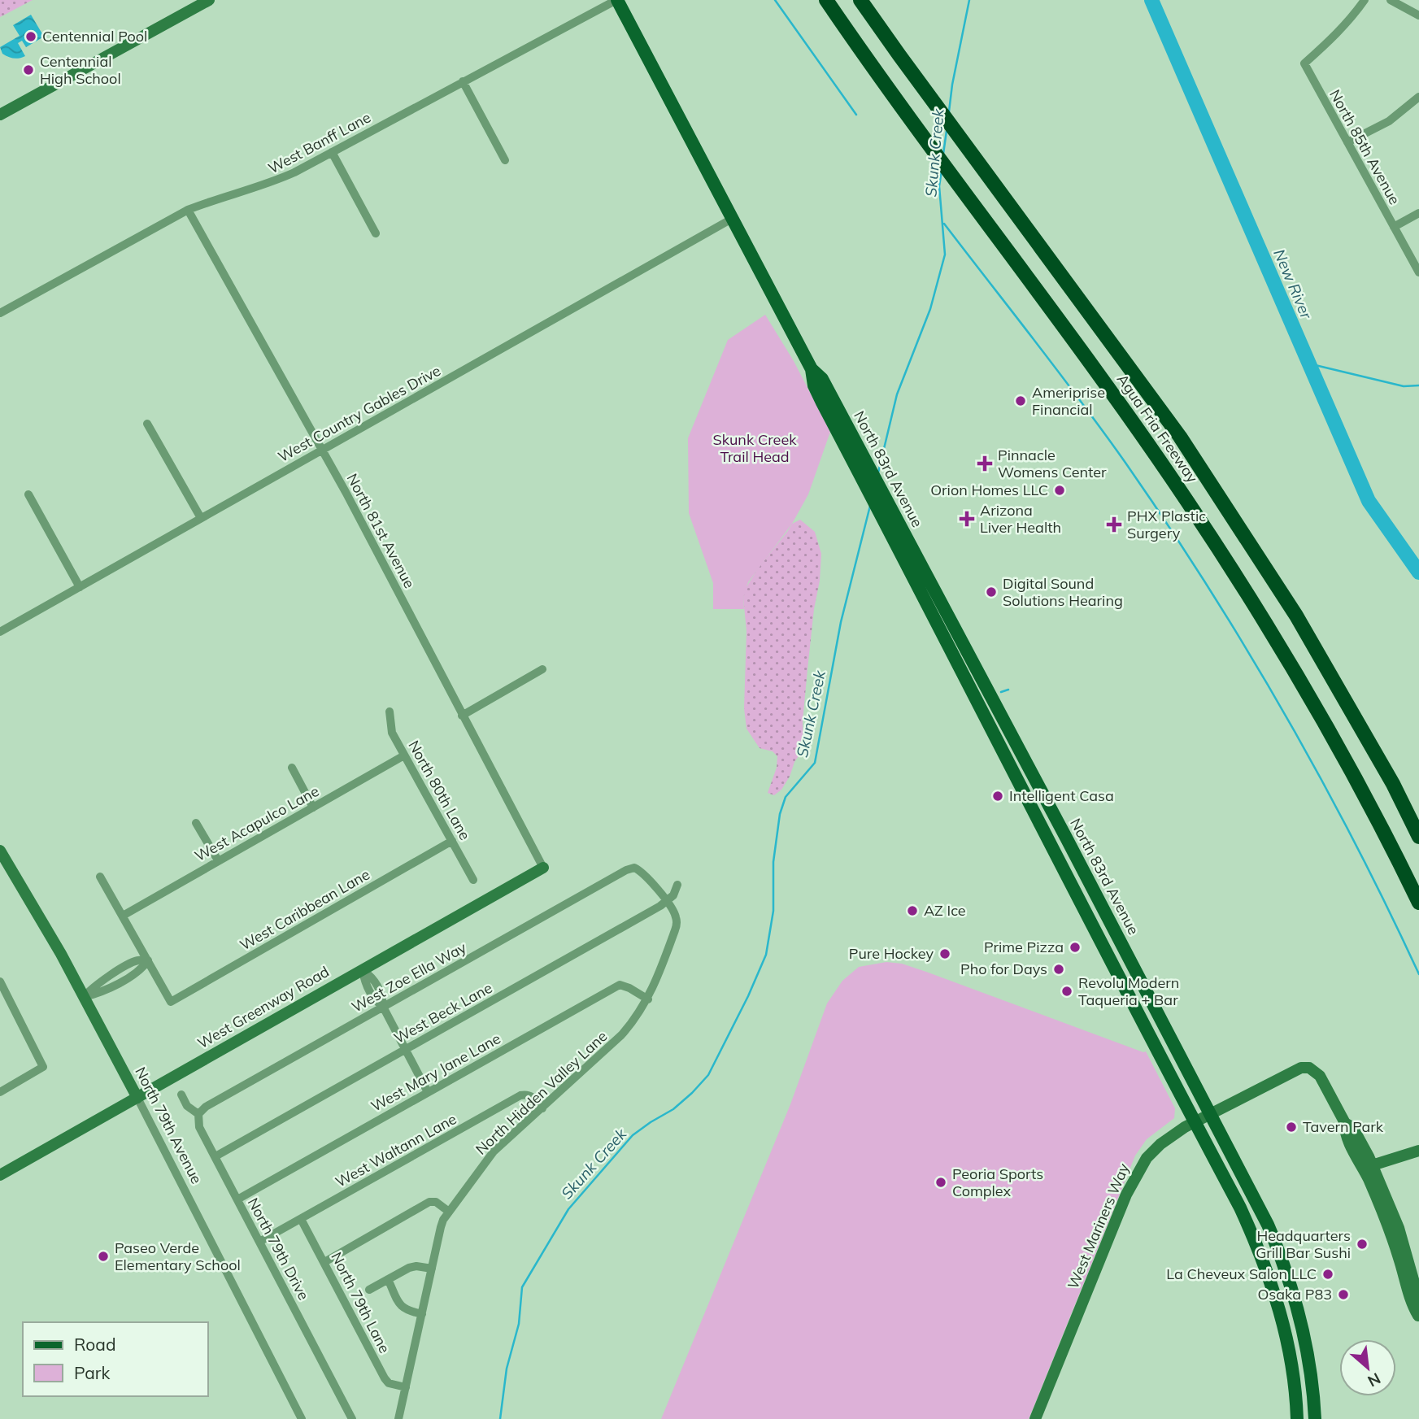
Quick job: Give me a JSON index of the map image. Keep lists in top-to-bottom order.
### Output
{
  "streets": {
    "highway": ["Agua Fria Freeway"],
    "main road": ["North 83rd Avenue"],
    "street": [
      "West Banff Lane",
      "North 85th Avenue",
      "West Country Gables Drive",
      "North 81st Avenue",
      "North 80th Lane",
      "West Acapulco Lane",
      "West Caribbean Lane",
      "West Zoe Ella Way",
      "West Greenway Road",
      "West Beck Lane",
      "West Mary Jane Lane",
      "North Hidden Valley Lane",
      "North 79th Avenue",
      "West Waltann Lane",
      "West Mariners Way",
      "North 79th Drive",
      "North 79th Lane"
    ]
  },
  "crossings": [
    ["West Banff Lane", "North 83rd Avenue"],
    ["West Banff Lane", "North 81st Avenue"],
    ["West Country Gables Drive", "North 83rd Avenue"],
    ["West Country Gables Drive", "North 81st Avenue"],
    ["North 83rd Avenue", "West Mariners Way"],
    ["North 81st Avenue", "West Greenway Road"],
    ["North 80th Lane", "West Acapulco Lane"],
    ["North 80th Lane", "West Caribbean Lane"],
    ["West Zoe Ella Way", "North Hidden Valley Lane"],
    ["West Zoe Ella Way", "North 79th Drive"],
    ["West Greenway Road", "North 79th Avenue"],
    ["West Beck Lane", "North Hidden Valley Lane"],
    ["West Beck Lane", "North 79th Drive"],
    ["West Mary Jane Lane", "North Hidden Valley Lane"],
    ["West Mary Jane Lane", "North 79th Drive"],
    ["North Hidden Valley Lane", "West Waltann Lane"],
    ["North Hidden Valley Lane", "North 79th Lane"],
    ["West Waltann Lane", "North 79th Drive"],
    ["West Waltann Lane", "North 79th Lane"]
  ],
  "water": ["Skunk Creek", "New River"],
  "parks": ["Skunk Creek Trail Head"],
  "places": {
    "other": [
      "Centennial Pool",
      "Centennial High School",
      "Ameriprise Financial",
      "Orion Homes LLC",
      "Digital Sound Solutions Hearing",
      "Intelligent Casa",
      "AZ Ice",
      "Prime Pizza",
      "Pure Hockey",
      "Pho for Days",
      "Revolu Modern Taqueria + Bar",
      "Tavern Park",
      "Peoria Sports Complex",
      "Headquarters Grill Bar Sushi",
      "Paseo Verde Elementary School",
      "La Cheveux Salon LLC",
      "Osaka P83"
    ],
    "health": ["Pinnacle Womens Center", "Arizona Liver Health", "PHX Plastic Surgery"]
  },
  "legend": ["Road", "Park"],
  "north": "bottom right"
}
